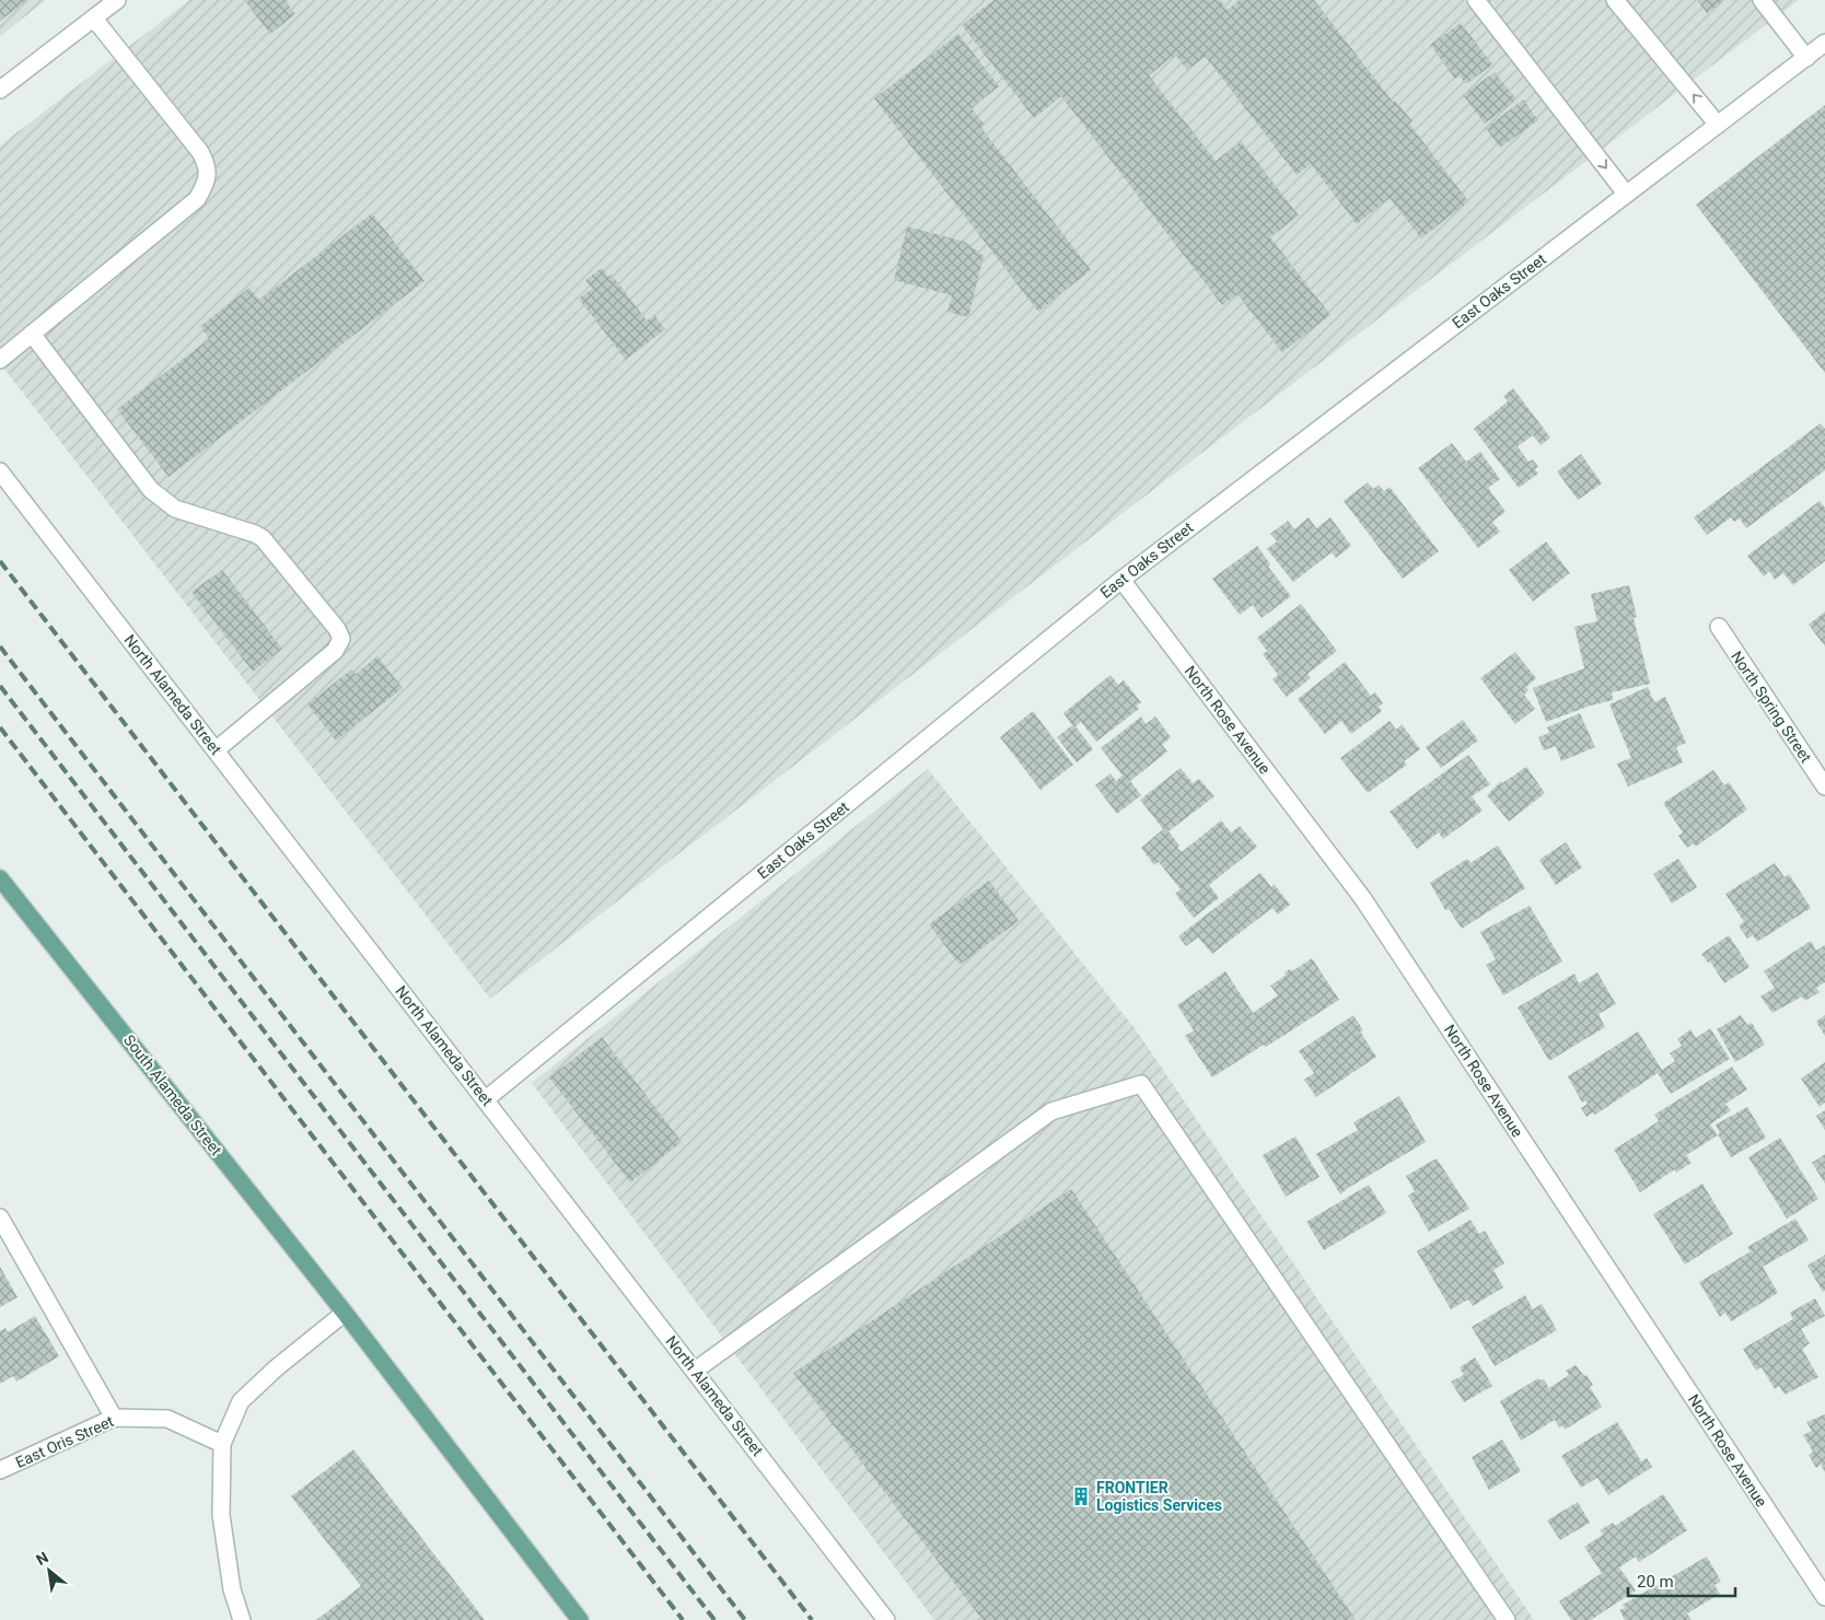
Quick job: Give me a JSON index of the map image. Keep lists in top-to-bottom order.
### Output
{
  "streets": {
    "main road": ["South Alameda Street"],
    "street": [
      "East Oaks Street",
      "North Alameda Street",
      "North Spring Street",
      "North Rose Avenue",
      "East Oris Street"
    ]
  },
  "crossings": [
    ["East Oaks Street", "North Alameda Street"],
    ["East Oaks Street", "North Rose Avenue"]
  ],
  "places": {
    "building": ["FRONTIER Logistics Services"]
  },
  "scale_bar": "20 m",
  "north": "top left"
}
